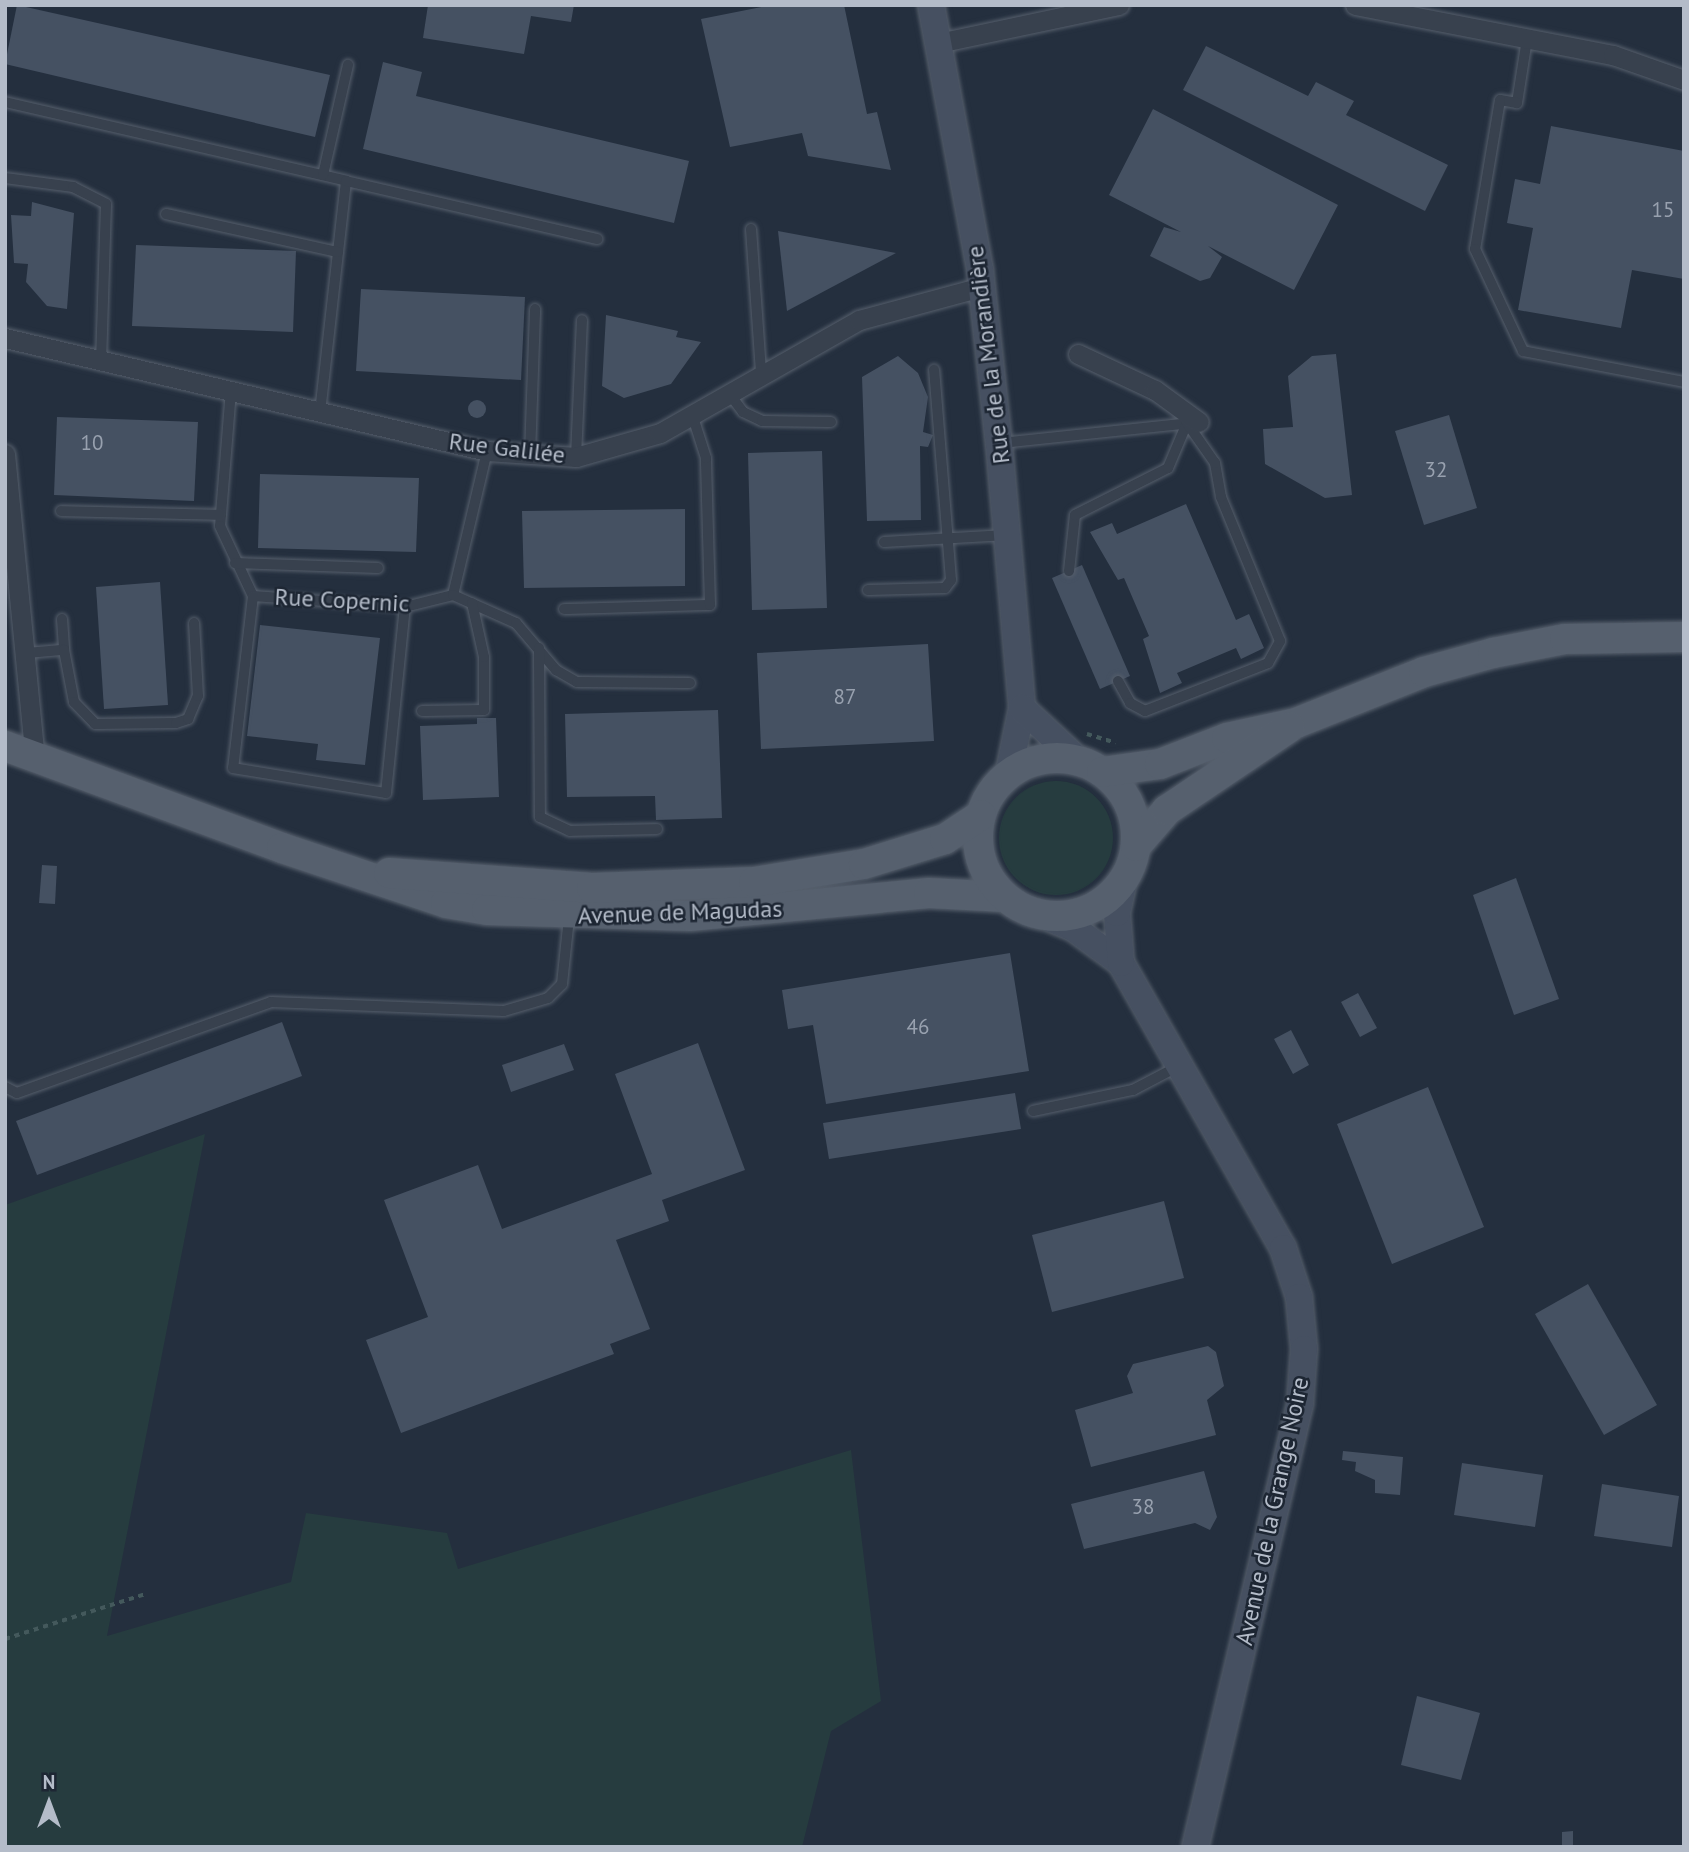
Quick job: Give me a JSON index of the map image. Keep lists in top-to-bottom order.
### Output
{
  "streets": {
    "main road": ["Avenue de Magudas"],
    "street": ["Rue de la Morandière", "Rue Galilée", "Avenue de la Grange Noire"],
    "lane": ["Rue Copernic"]
  },
  "crossings": [
    ["Rue de la Morandière", "Rue Galilée"],
    ["Rue de la Morandière", "Avenue de Magudas"],
    ["Rue de la Morandière", "Avenue de la Grange Noire"],
    ["Rue Galilée", "Rue Copernic"],
    ["Avenue de Magudas", "Avenue de la Grange Noire"]
  ],
  "house_numbers": [
    "15",
    "10",
    "32",
    "87",
    "46",
    "38"
  ],
  "north": "top"
}
